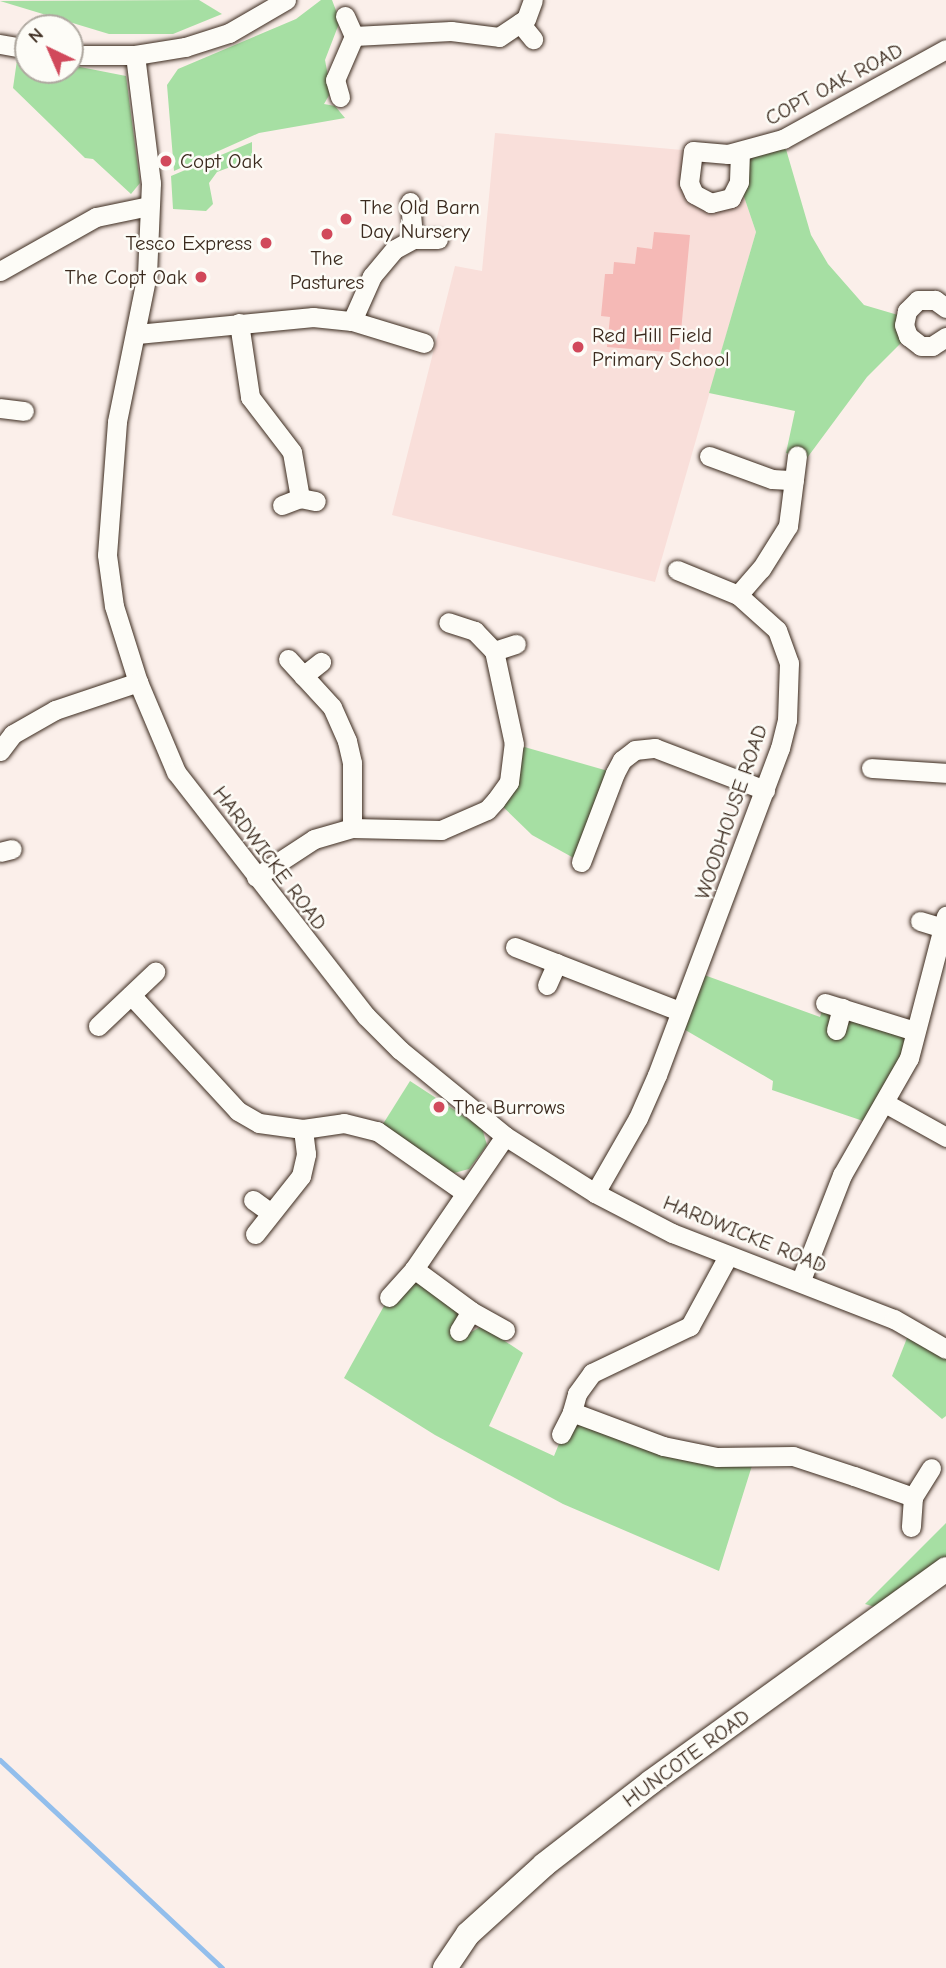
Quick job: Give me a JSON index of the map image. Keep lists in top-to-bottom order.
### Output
{
  "streets": {
    "street": [
      "COPT OAK ROAD",
      "WOODHOUSE ROAD",
      "HARDWICKE ROAD",
      "HUNCOTE ROAD"
    ]
  },
  "crossings": [
    ["WOODHOUSE ROAD", "HARDWICKE ROAD"]
  ],
  "places": [
    "Copt Oak",
    "The Old Barn Day Nursery",
    "The Pastures",
    "Tesco Express",
    "The Copt Oak",
    "Red Hill Field Primary School",
    "The Burrows"
  ],
  "north": "top left"
}
